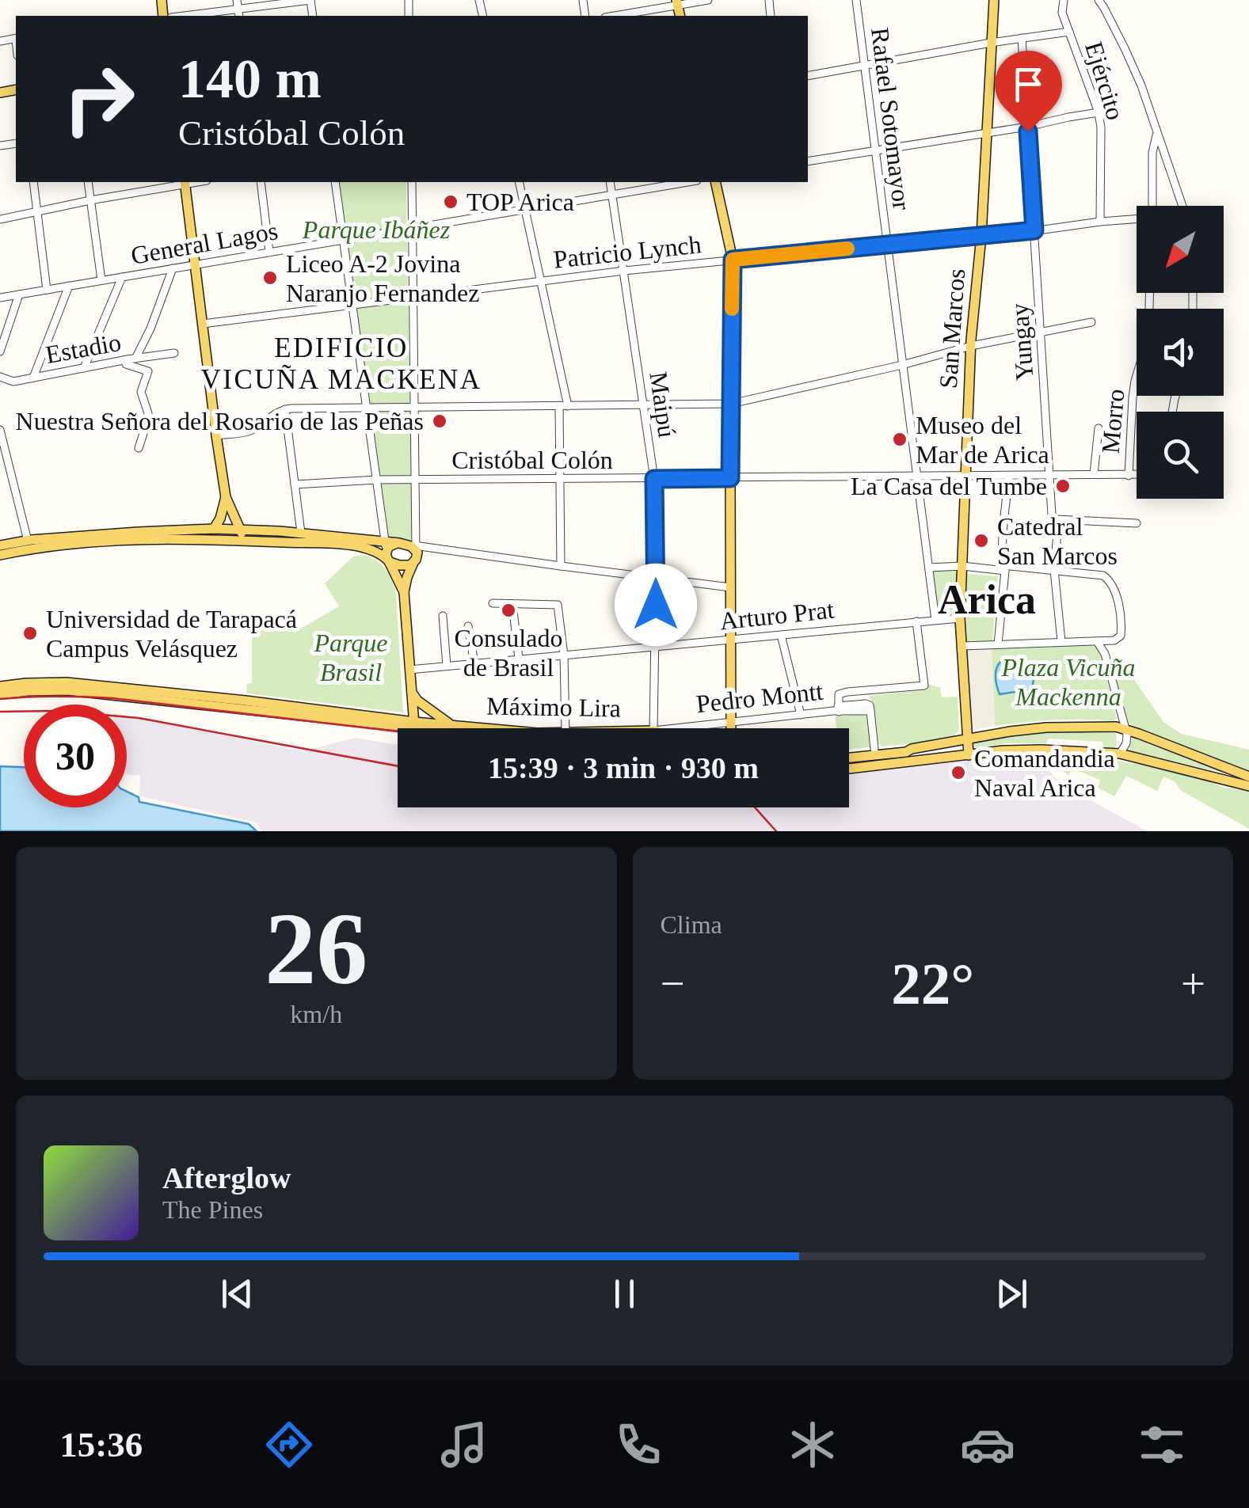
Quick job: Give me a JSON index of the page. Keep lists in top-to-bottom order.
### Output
{
  "streets": {
    "main road": ["San Marcos", "Máximo Lira"],
    "street": [
      "Ejército",
      "Rafael Sotomayor",
      "General Lagos",
      "Patricio Lynch",
      "Yungay",
      "Estadio",
      "Maipú",
      "Morro",
      "Cristóbal Colón",
      "Arturo Prat",
      "Pedro Montt"
    ]
  },
  "crossings": [
    ["Ejército", "Patricio Lynch"],
    ["Rafael Sotomayor", "Patricio Lynch"],
    ["Rafael Sotomayor", "Cristóbal Colón"],
    ["Rafael Sotomayor", "Arturo Prat"],
    ["General Lagos", "Maipú"],
    ["Patricio Lynch", "San Marcos"],
    ["Patricio Lynch", "Yungay"],
    ["Patricio Lynch", "Maipú"],
    ["San Marcos", "Cristóbal Colón"],
    ["San Marcos", "Arturo Prat"],
    ["Yungay", "Cristóbal Colón"],
    ["Maipú", "Cristóbal Colón"],
    ["Maipú", "Arturo Prat"],
    ["Morro", "Cristóbal Colón"]
  ],
  "districts": ["EDIFICIO VICUÑA MACKENA", "Arica"],
  "parks": ["Parque Ibáñez", "Parque Brasil", "Plaza Vicuña Mackenna"],
  "places": [
    "TOP Arica",
    "Liceo A-2 Jovina Naranjo Fernandez",
    "Nuestra Señora del Rosario de las Peñas",
    "Museo del Mar de Arica",
    "La Casa del Tumbe",
    "Catedral San Marcos",
    "Consulado de Brasil",
    "Universidad de Tarapacá Campus Velásquez",
    "Comandandia Naval Arica"
  ],
  "north": "bottom left",
  "page": {
    "turn": ["140 m", "Cristóbal Colón"],
    "limit": "30",
    "trip": "15:39 · 3 min · 930 m",
    "tile": [
      ["26", "km/h"],
      "Clima"
    ],
    "heat": ["−", "22°", "+"],
    "song": ["Afterglow", "The Pines"],
    "tabs": "15:36"
  }
}
